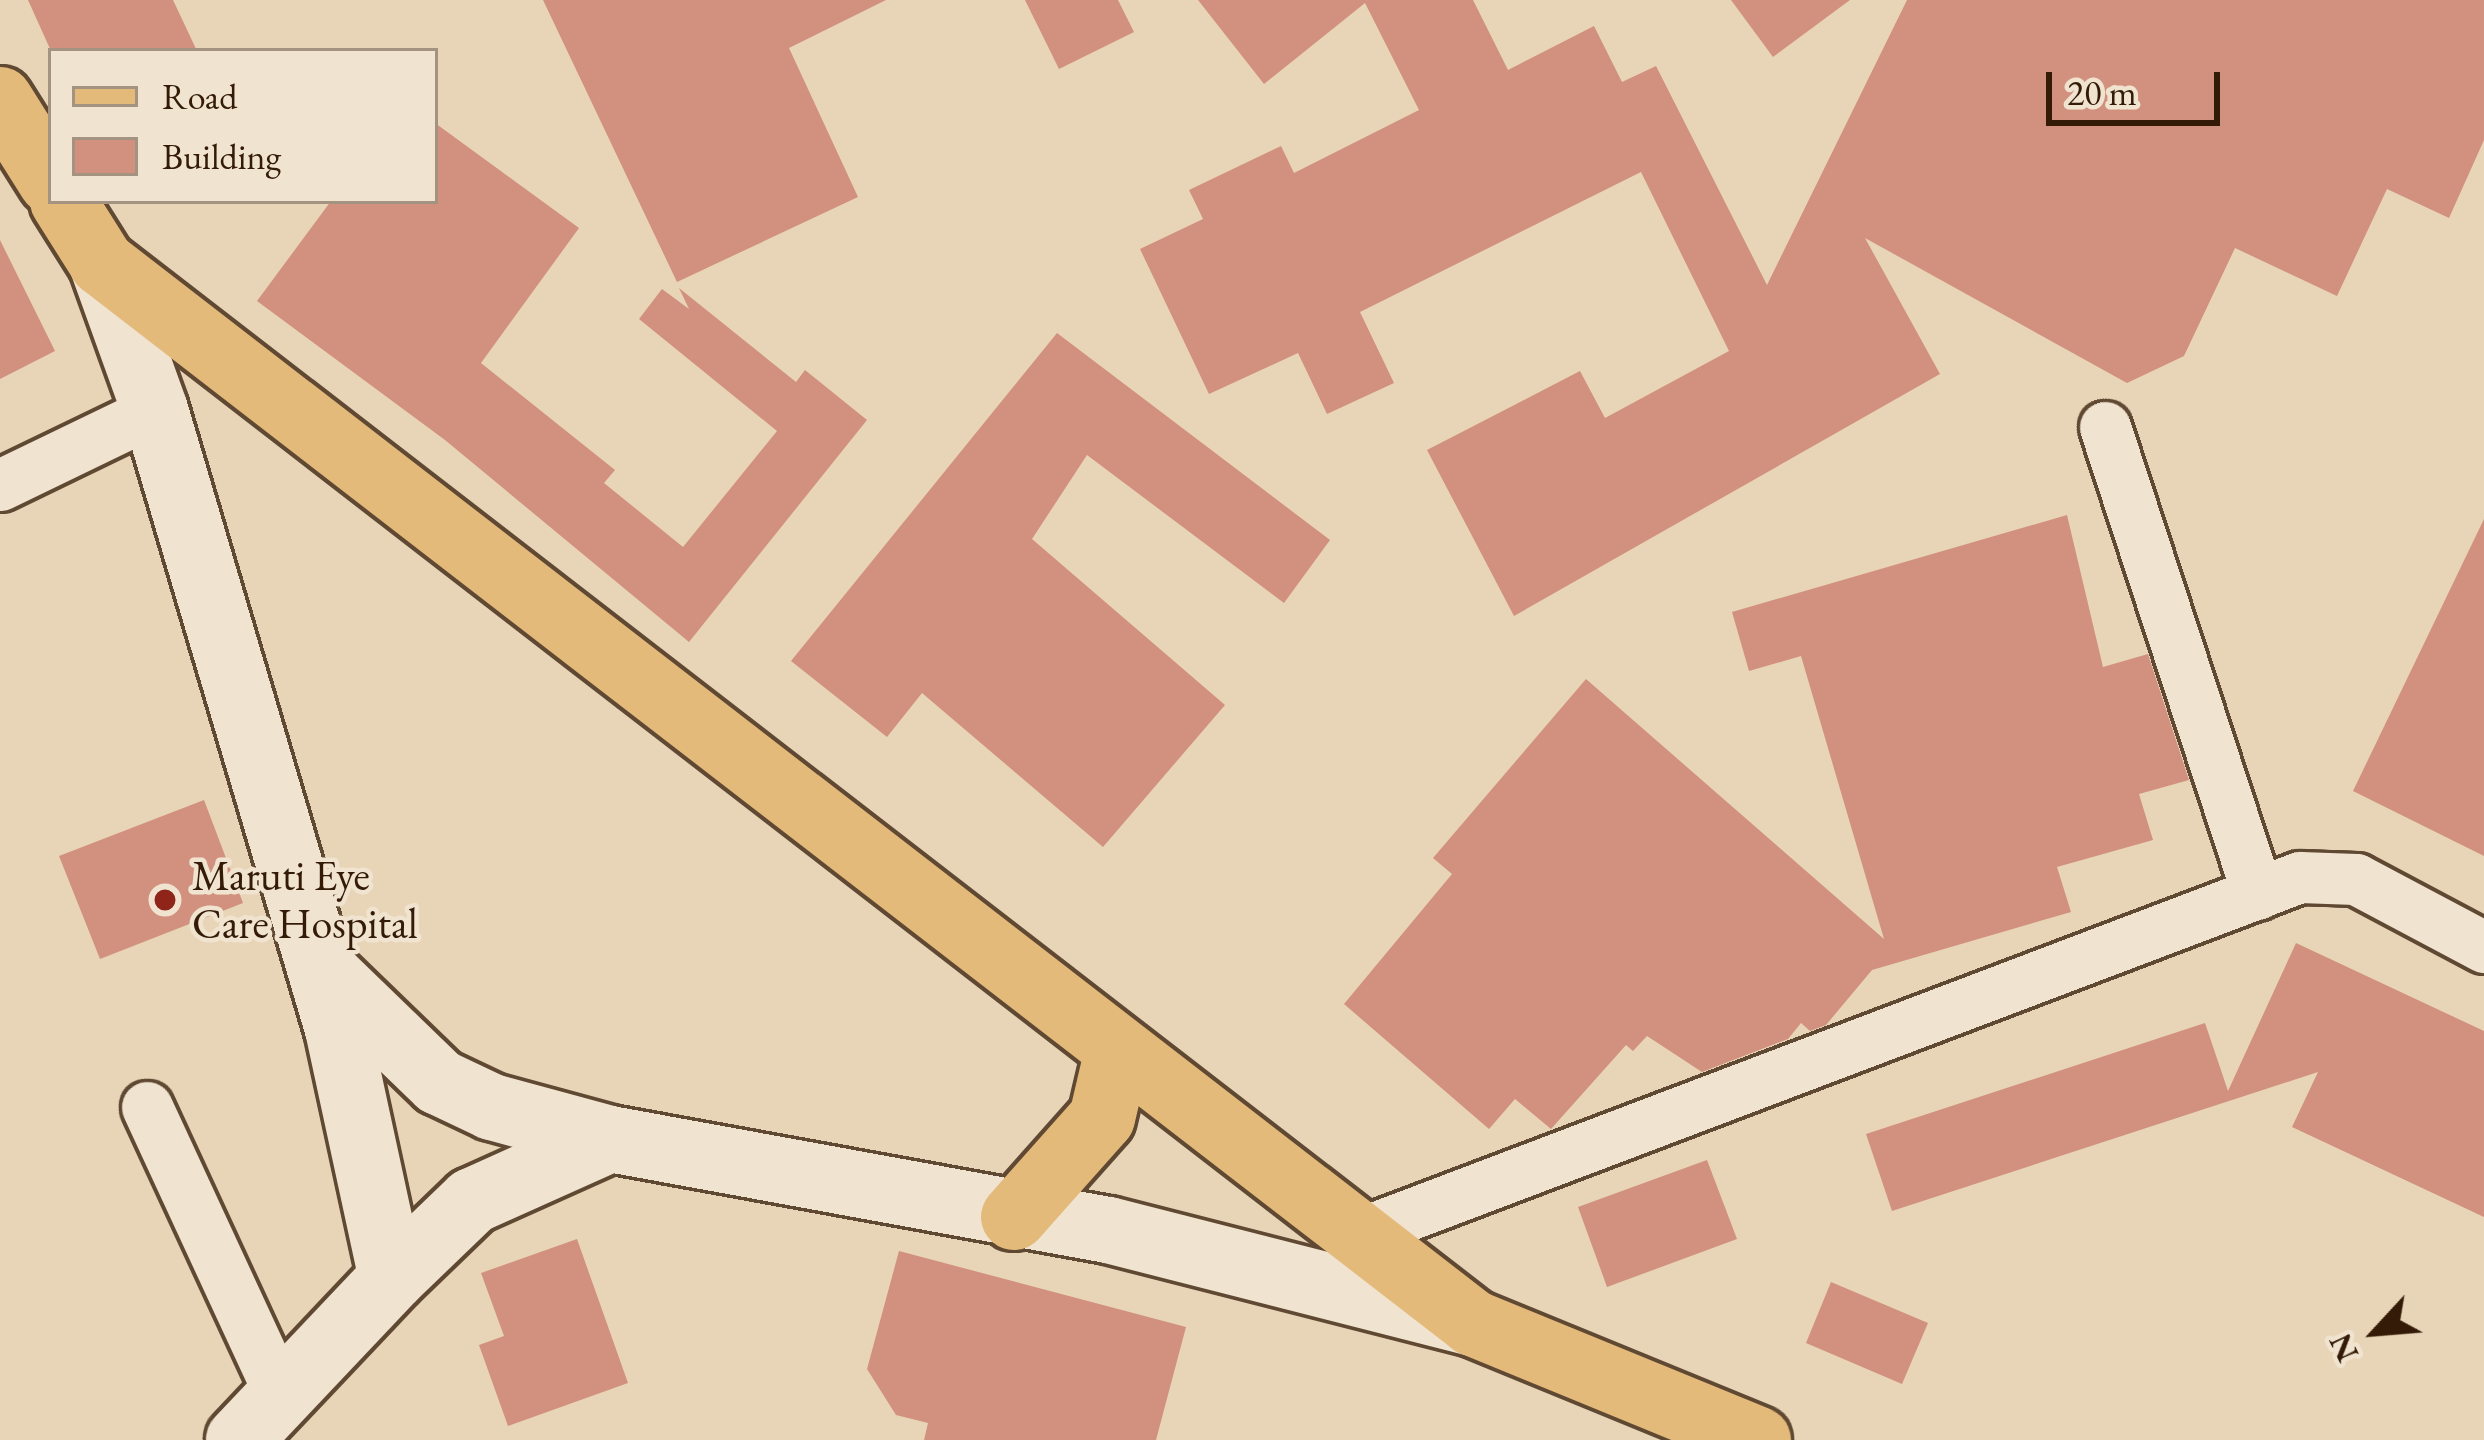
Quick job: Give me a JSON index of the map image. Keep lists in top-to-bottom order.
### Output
{
  "places": ["Maruti Eye Care Hospital"],
  "legend": ["Road", "Building"],
  "scale_bar": "20 m",
  "north": "bottom left"
}
